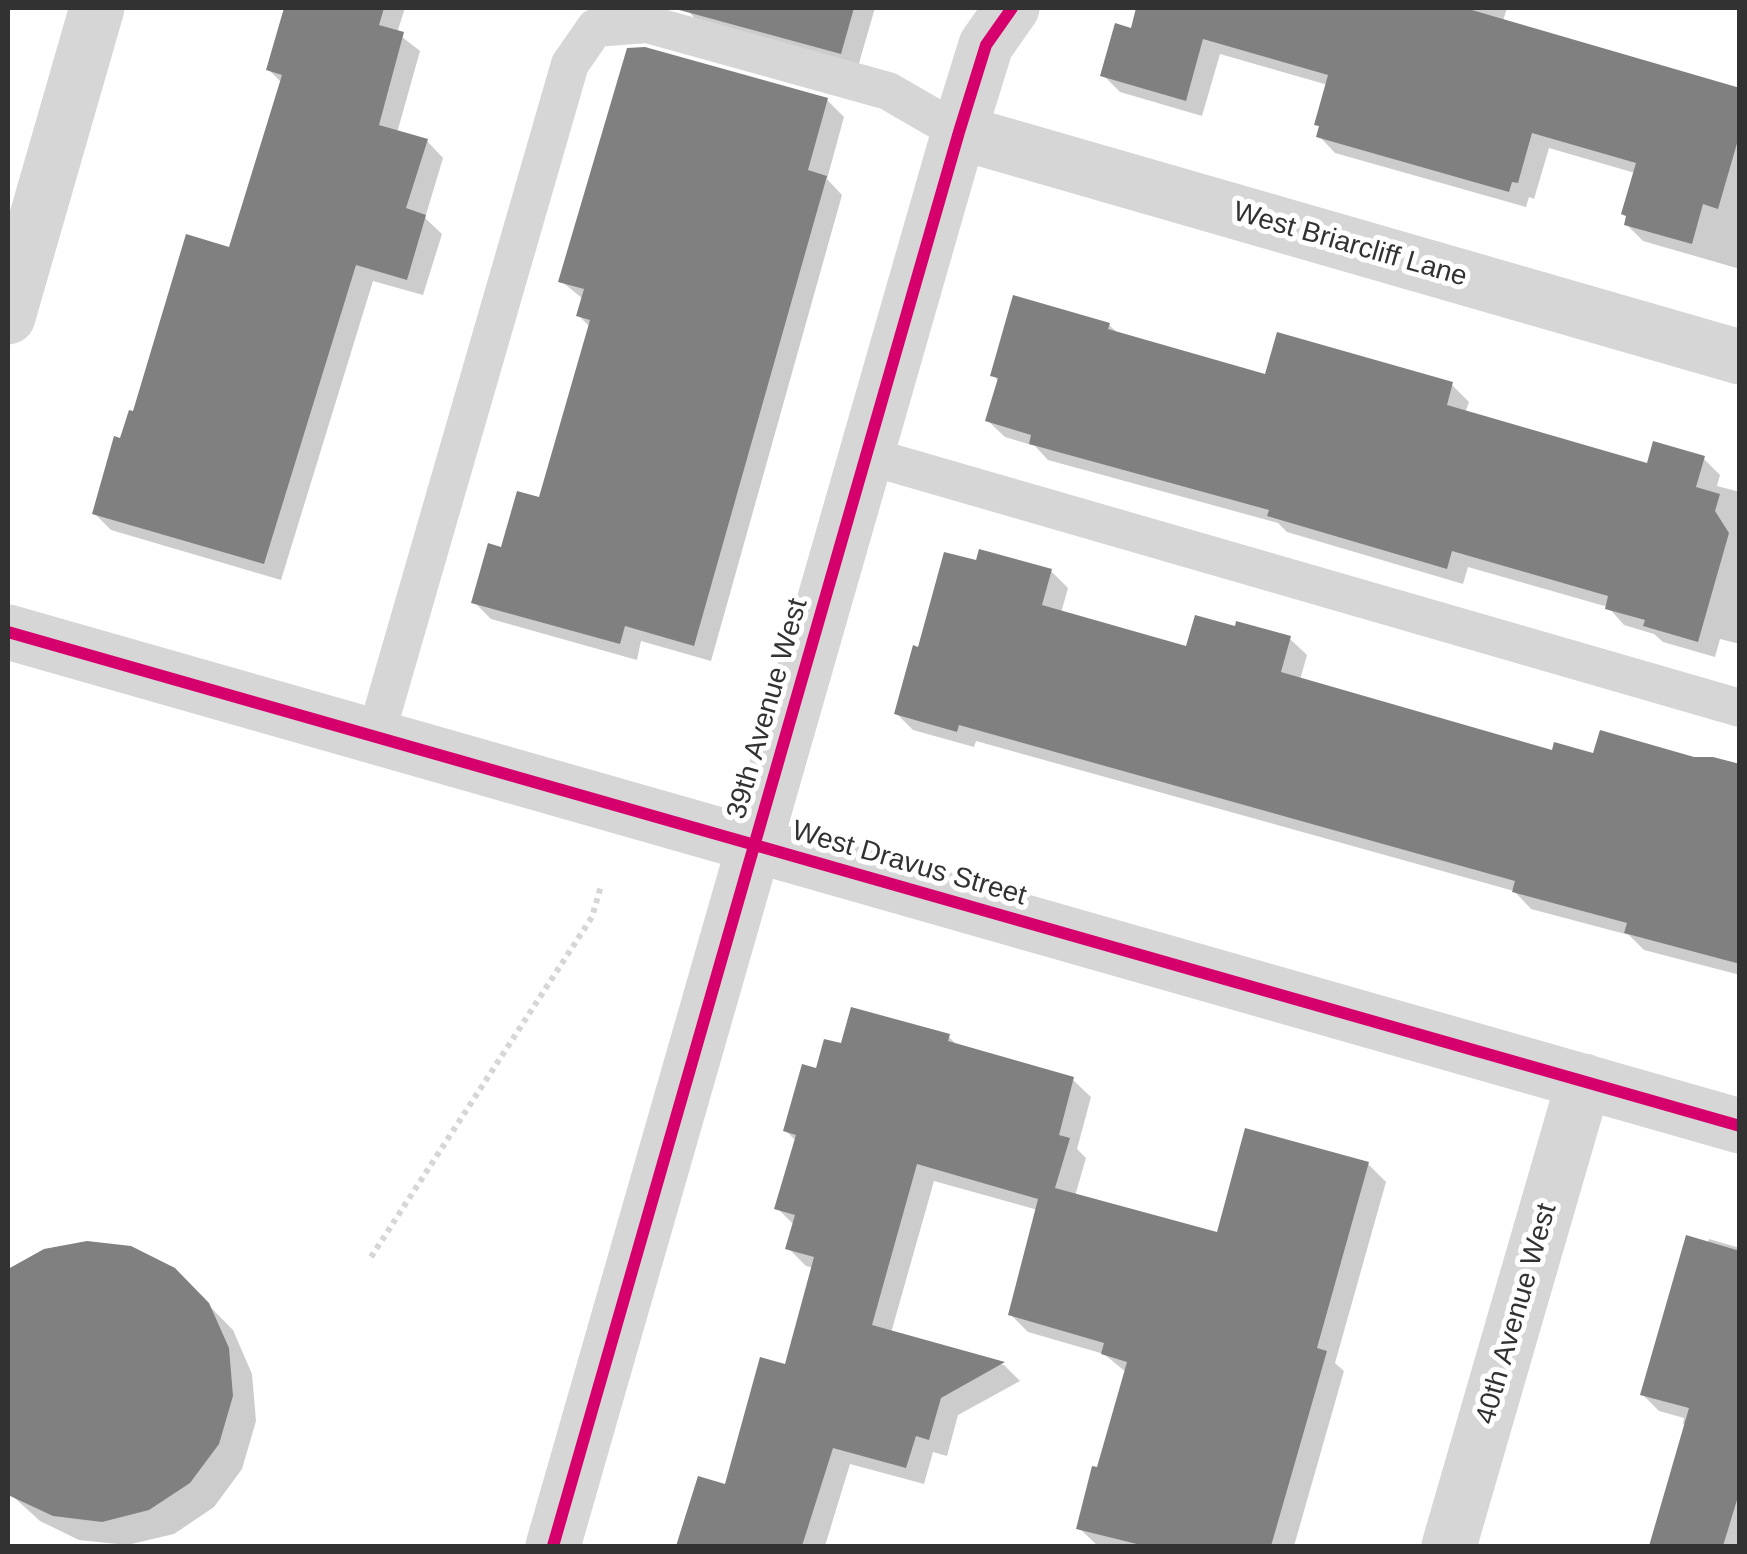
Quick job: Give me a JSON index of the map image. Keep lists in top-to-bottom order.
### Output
{
  "streets": {
    "street": [
      "West Briarcliff Lane",
      "39th Avenue West",
      "West Dravus Street",
      "40th Avenue West"
    ]
  },
  "crossings": [
    ["West Briarcliff Lane", "39th Avenue West"],
    ["39th Avenue West", "West Dravus Street"],
    ["West Dravus Street", "40th Avenue West"]
  ]
}
